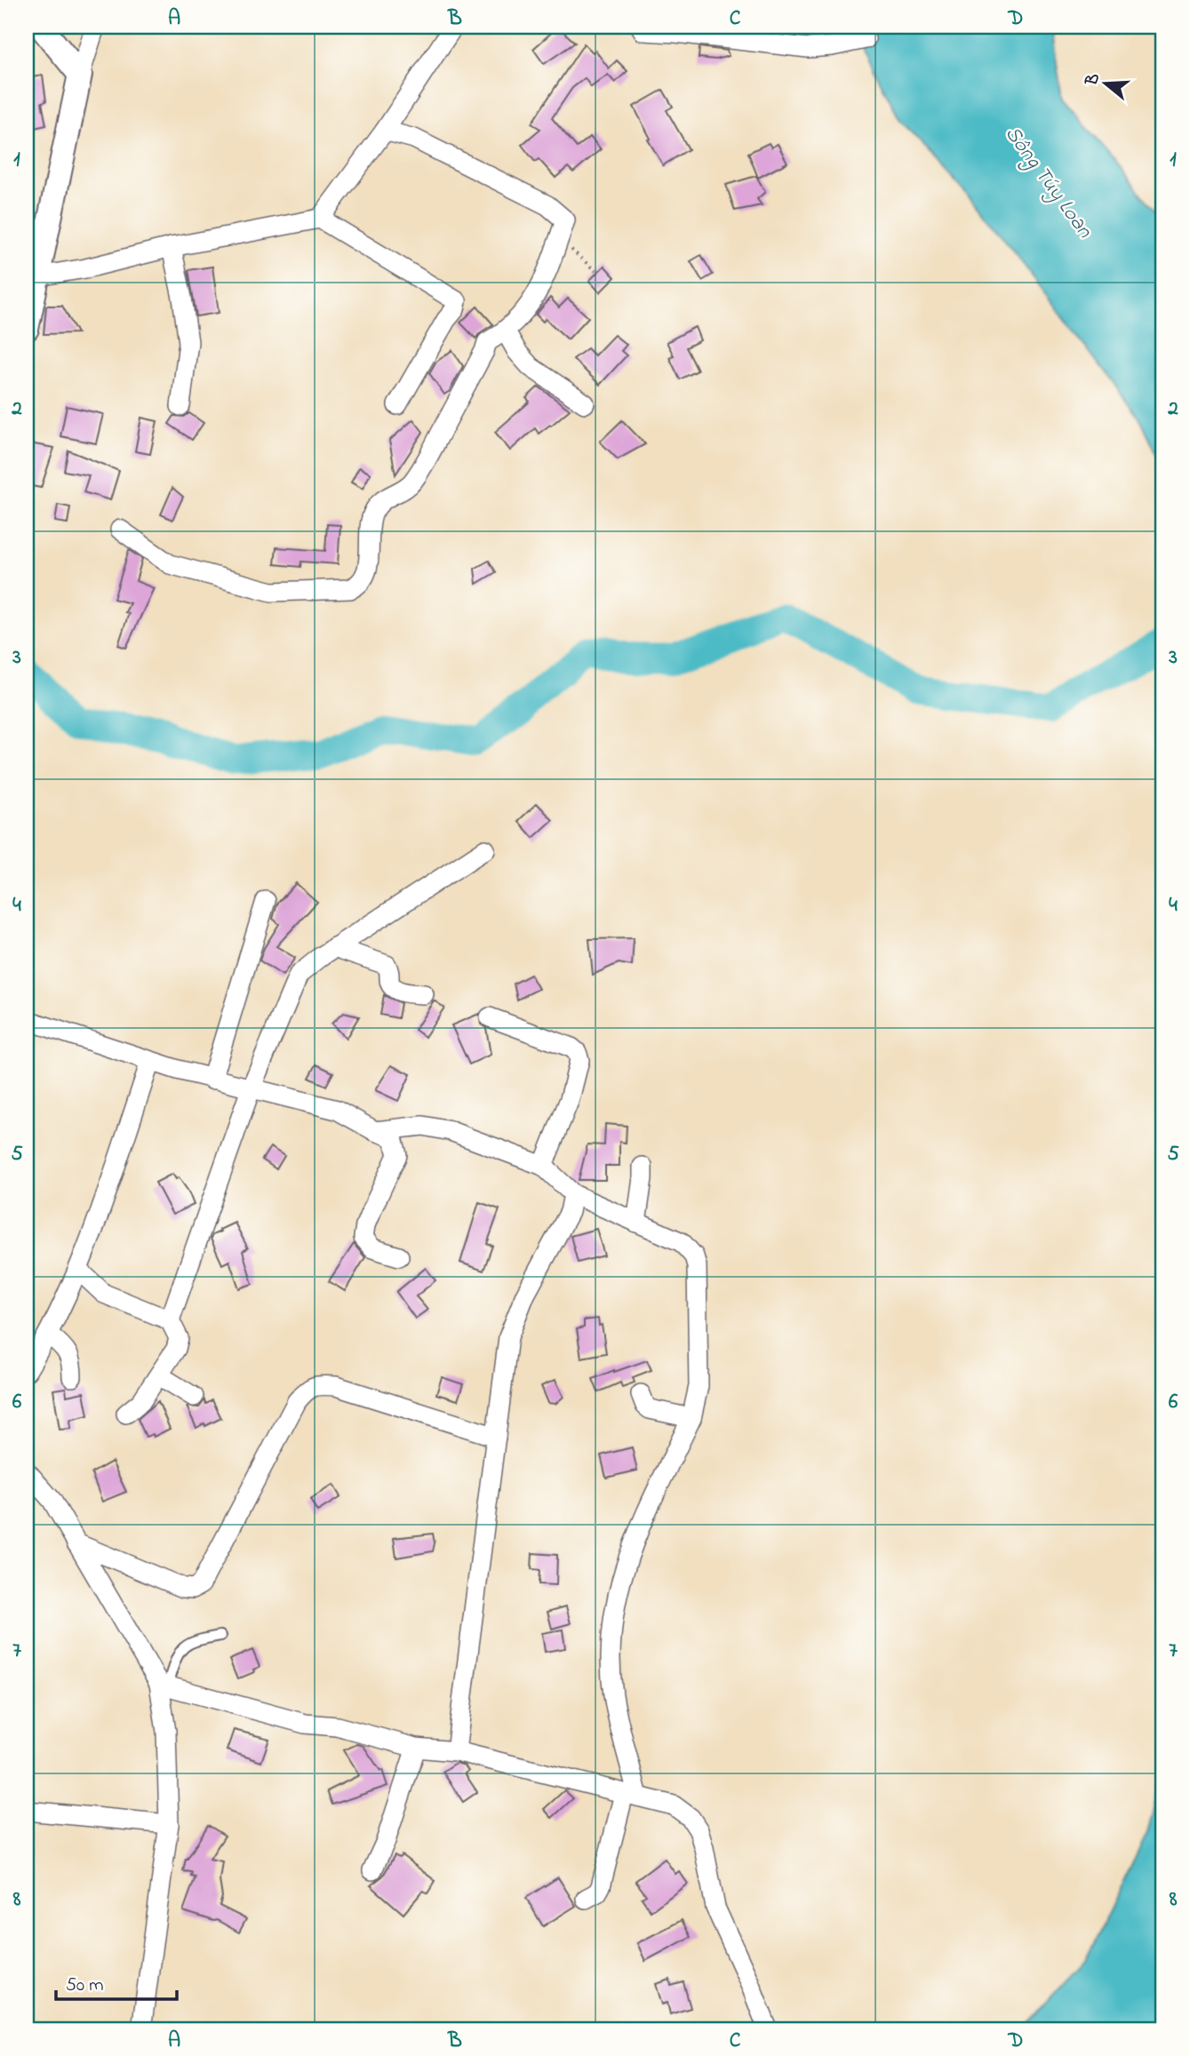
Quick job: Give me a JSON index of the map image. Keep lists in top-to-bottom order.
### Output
{
  "water": ["Sông Túy Loan"],
  "scale_bar": "50 m",
  "north": "left",
  "grid": {
    "columns": [
      "A",
      "B",
      "C",
      "D"
    ],
    "rows": [
      "1",
      "2",
      "3",
      "4",
      "5",
      "6",
      "7",
      "8"
    ]
  }
}
